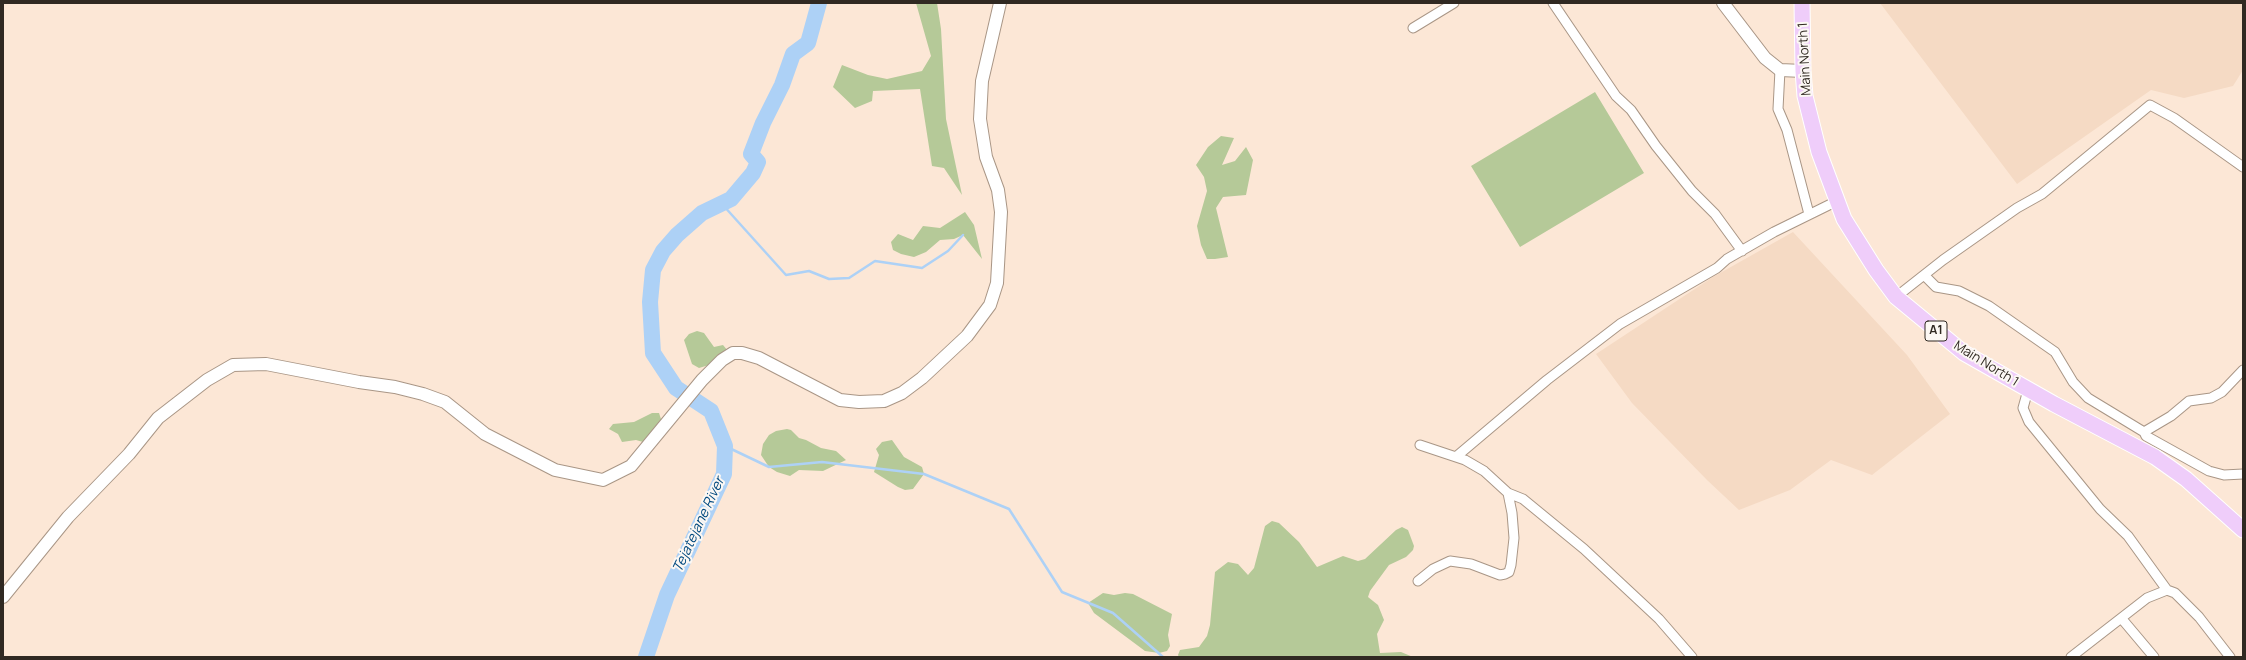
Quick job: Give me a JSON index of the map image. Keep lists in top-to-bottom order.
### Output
{
  "streets": {
    "main road": ["Main North 1", "A1"]
  },
  "water": ["Tejatejane River"]
}
